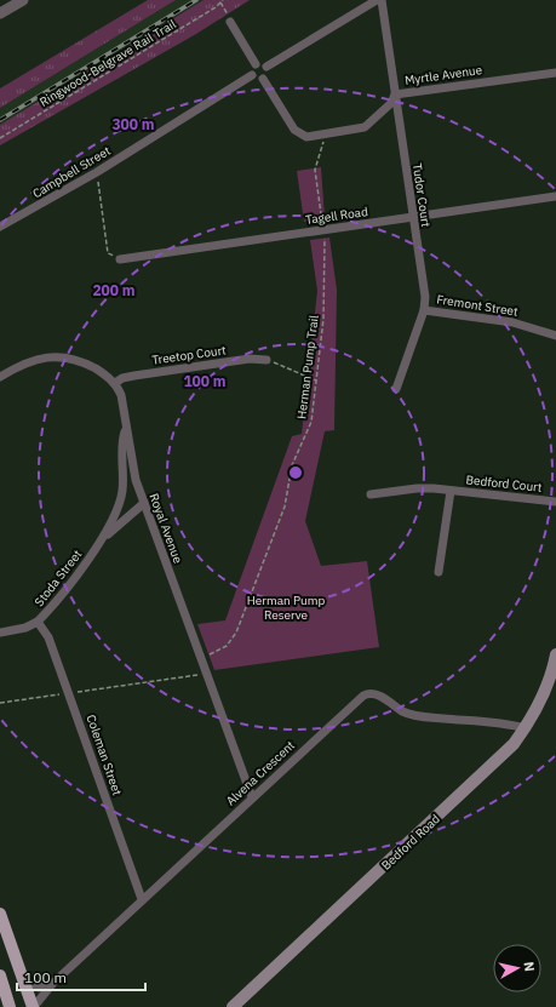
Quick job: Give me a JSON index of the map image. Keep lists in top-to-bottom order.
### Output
{
  "streets": {
    "main road": ["Bedford Road"],
    "street": [
      "Myrtle Avenue",
      "Campbell Street",
      "Tudor Court",
      "Tagell Road",
      "Fremont Street",
      "Treetop Court",
      "Bedford Court",
      "Royal Avenue",
      "Stoda Street",
      "Coleman Street",
      "Alvena Crescent"
    ],
    "path": ["Ringwood-Belgrave Rail Trail", "Herman Pump Trail"]
  },
  "crossings": [
    ["Myrtle Avenue", "Campbell Street"],
    ["Myrtle Avenue", "Tudor Court"],
    ["Myrtle Avenue", "Herman Pump Trail"],
    ["Tudor Court", "Tagell Road"],
    ["Tudor Court", "Fremont Street"],
    ["Tagell Road", "Herman Pump Trail"],
    ["Treetop Court", "Royal Avenue"],
    ["Herman Pump Trail", "Royal Avenue"],
    ["Royal Avenue", "Stoda Street"],
    ["Royal Avenue", "Alvena Crescent"],
    ["Stoda Street", "Coleman Street"],
    ["Coleman Street", "Alvena Crescent"],
    ["Alvena Crescent", "Bedford Road"]
  ],
  "parks": ["Herman Pump Reserve"],
  "scale_bar": "100 m",
  "north": "right",
  "rings": ["300 m", "200 m", "100 m"]
}
